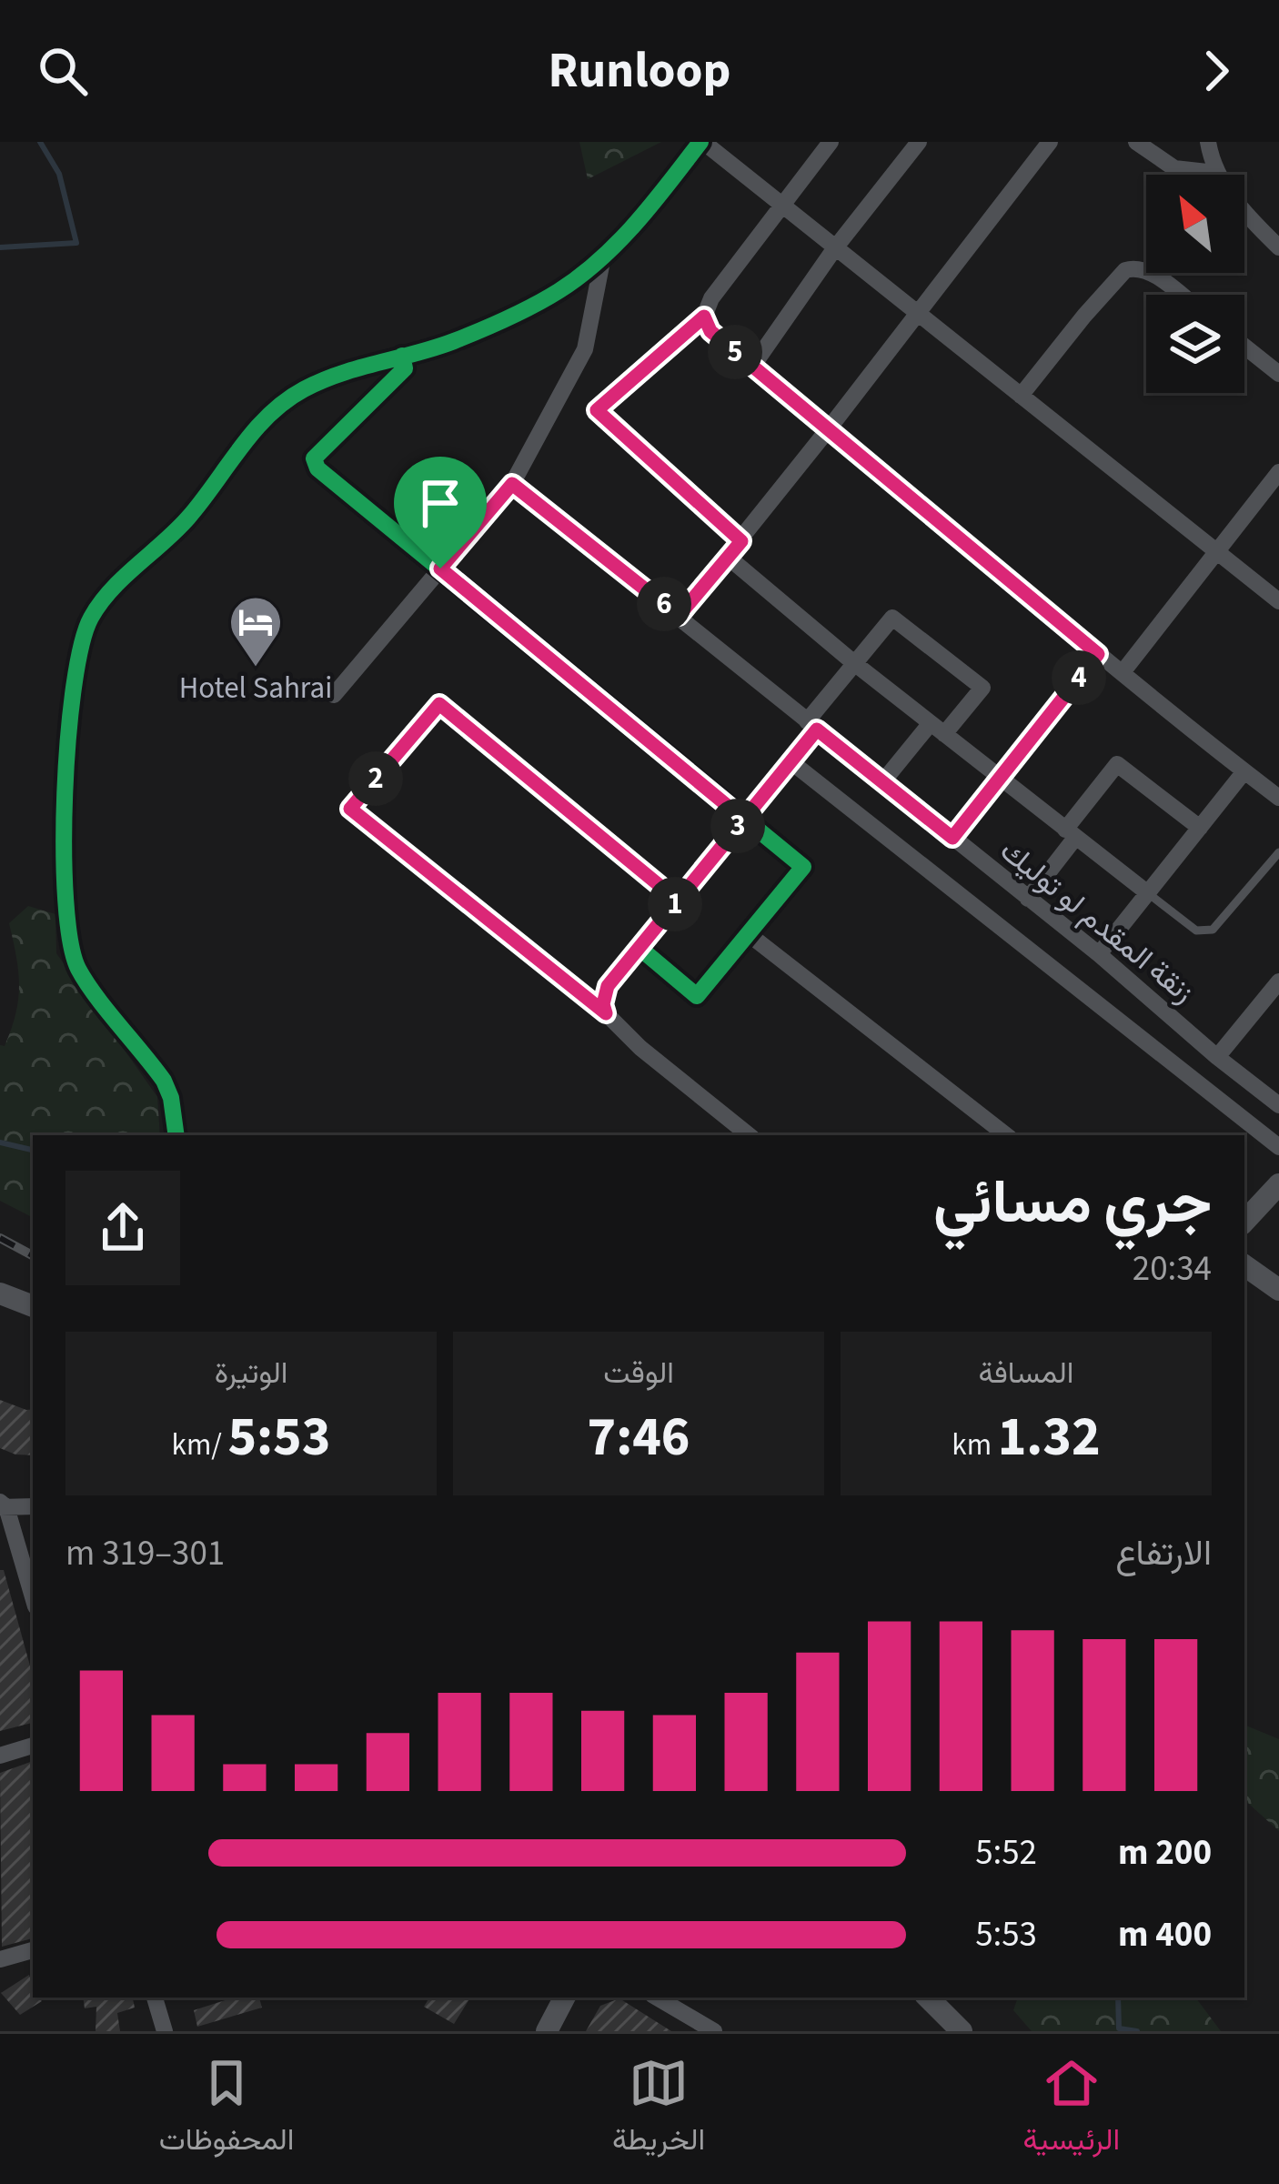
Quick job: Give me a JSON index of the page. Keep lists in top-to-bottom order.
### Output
{
  "streets": {
    "street": ["زنقة المقدم لو توليك"]
  },
  "places": {
    "hotel": ["Hotel Sahrai"]
  },
  "north": "top left",
  "page": {
    "header": "Runloop",
    "pins": [
      "5",
      "6",
      "4",
      "2",
      "3",
      "1"
    ],
    "heading": ["جري مسائي", "20:34"],
    "stats": [
      ["المسافة", "1.32 km"],
      ["الوقت", "7:46"],
      ["الوتيرة", "5:53 /km"]
    ],
    "chart": ["الارتفاع", "301–319 m"],
    "list": [
      {
        "name": "200 m",
        "note": "5:52"
      },
      {
        "name": "400 m",
        "note": "5:53"
      }
    ],
    "tabs": ["الرئيسية", "الخريطة", "المحفوظات"]
  }
}
